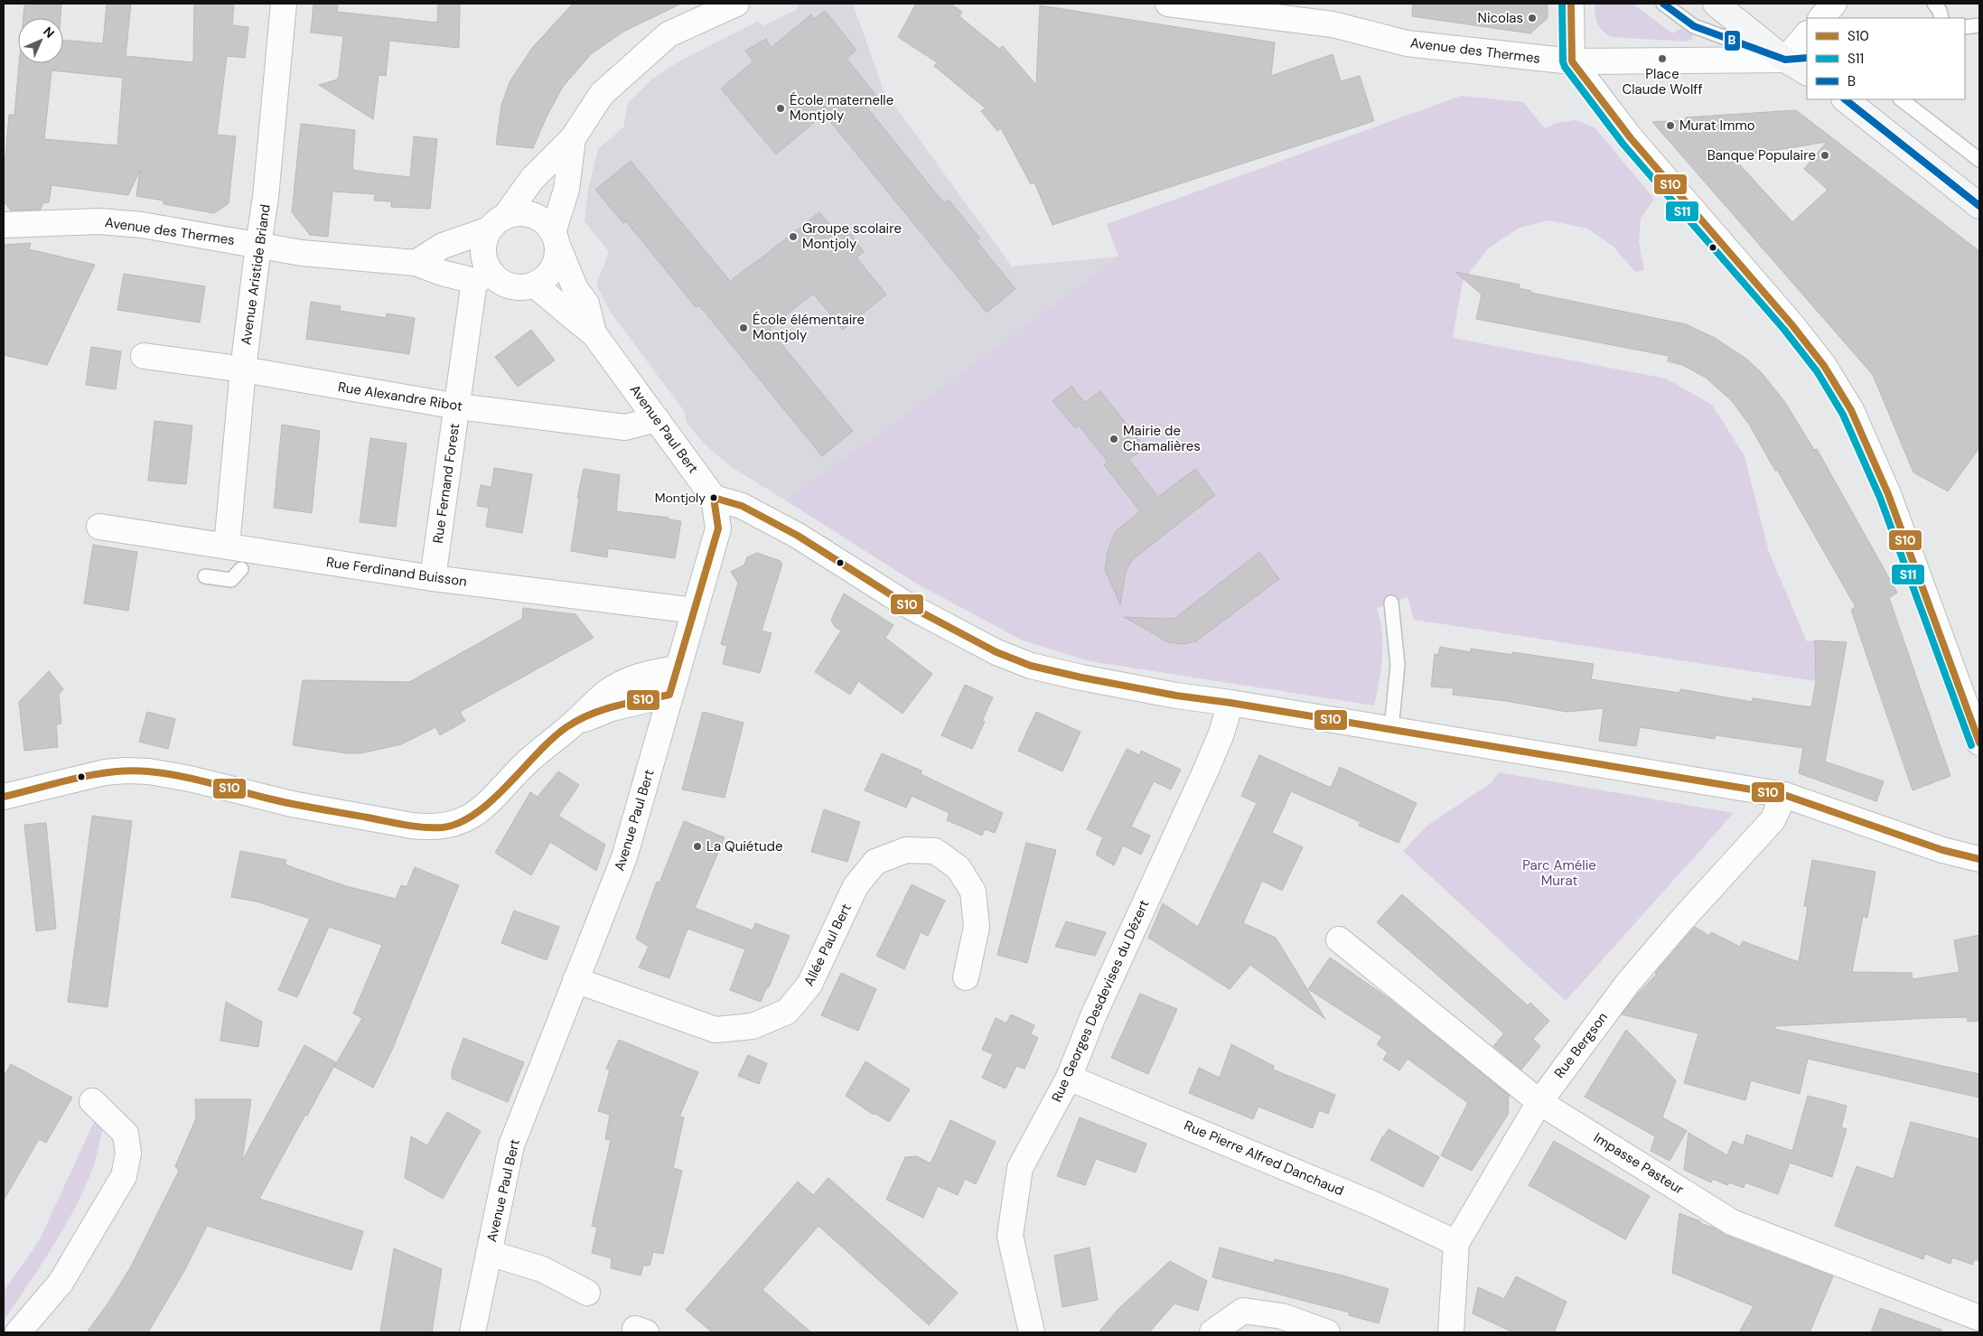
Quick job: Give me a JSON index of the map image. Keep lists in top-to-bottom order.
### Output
{
  "streets": {
    "street": [
      "Avenue des Thermes",
      "Avenue Aristide Briand",
      "Rue Alexandre Ribot",
      "Avenue Paul Bert",
      "Rue Fernand Forest",
      "Rue Ferdinand Buisson",
      "Allée Paul Bert",
      "Rue Georges Desdevises du Dézert",
      "Rue Bergson",
      "Rue Pierre Alfred Danchaud",
      "Impasse Pasteur"
    ]
  },
  "crossings": [
    ["Avenue des Thermes", "Avenue Aristide Briand"],
    ["Avenue des Thermes", "Avenue Paul Bert"],
    ["Avenue des Thermes", "Rue Fernand Forest"],
    ["Avenue Aristide Briand", "Rue Alexandre Ribot"],
    ["Avenue Aristide Briand", "Rue Ferdinand Buisson"],
    ["Rue Alexandre Ribot", "Avenue Paul Bert"],
    ["Rue Alexandre Ribot", "Rue Fernand Forest"],
    ["Avenue Paul Bert", "Rue Fernand Forest"],
    ["Avenue Paul Bert", "Rue Ferdinand Buisson"],
    ["Avenue Paul Bert", "Allée Paul Bert"],
    ["Rue Fernand Forest", "Rue Ferdinand Buisson"],
    ["Rue Georges Desdevises du Dézert", "Rue Pierre Alfred Danchaud"],
    ["Rue Bergson", "Rue Pierre Alfred Danchaud"],
    ["Rue Bergson", "Impasse Pasteur"]
  ],
  "parks": ["Parc Amélie Murat"],
  "places": [
    "Nicolas",
    "Place Claude Wolff",
    "École maternelle Montjoly",
    "Murat Immo",
    "Banque Populaire",
    "Groupe scolaire Montjoly",
    "École élémentaire Montjoly",
    "Mairie de Chamalières",
    "Montjoly",
    "La Quiétude"
  ],
  "lines": ["transit line S10", "transit line S11", "transit line B"],
  "legend": ["S10", "S11", "B"],
  "north": "top right"
}
